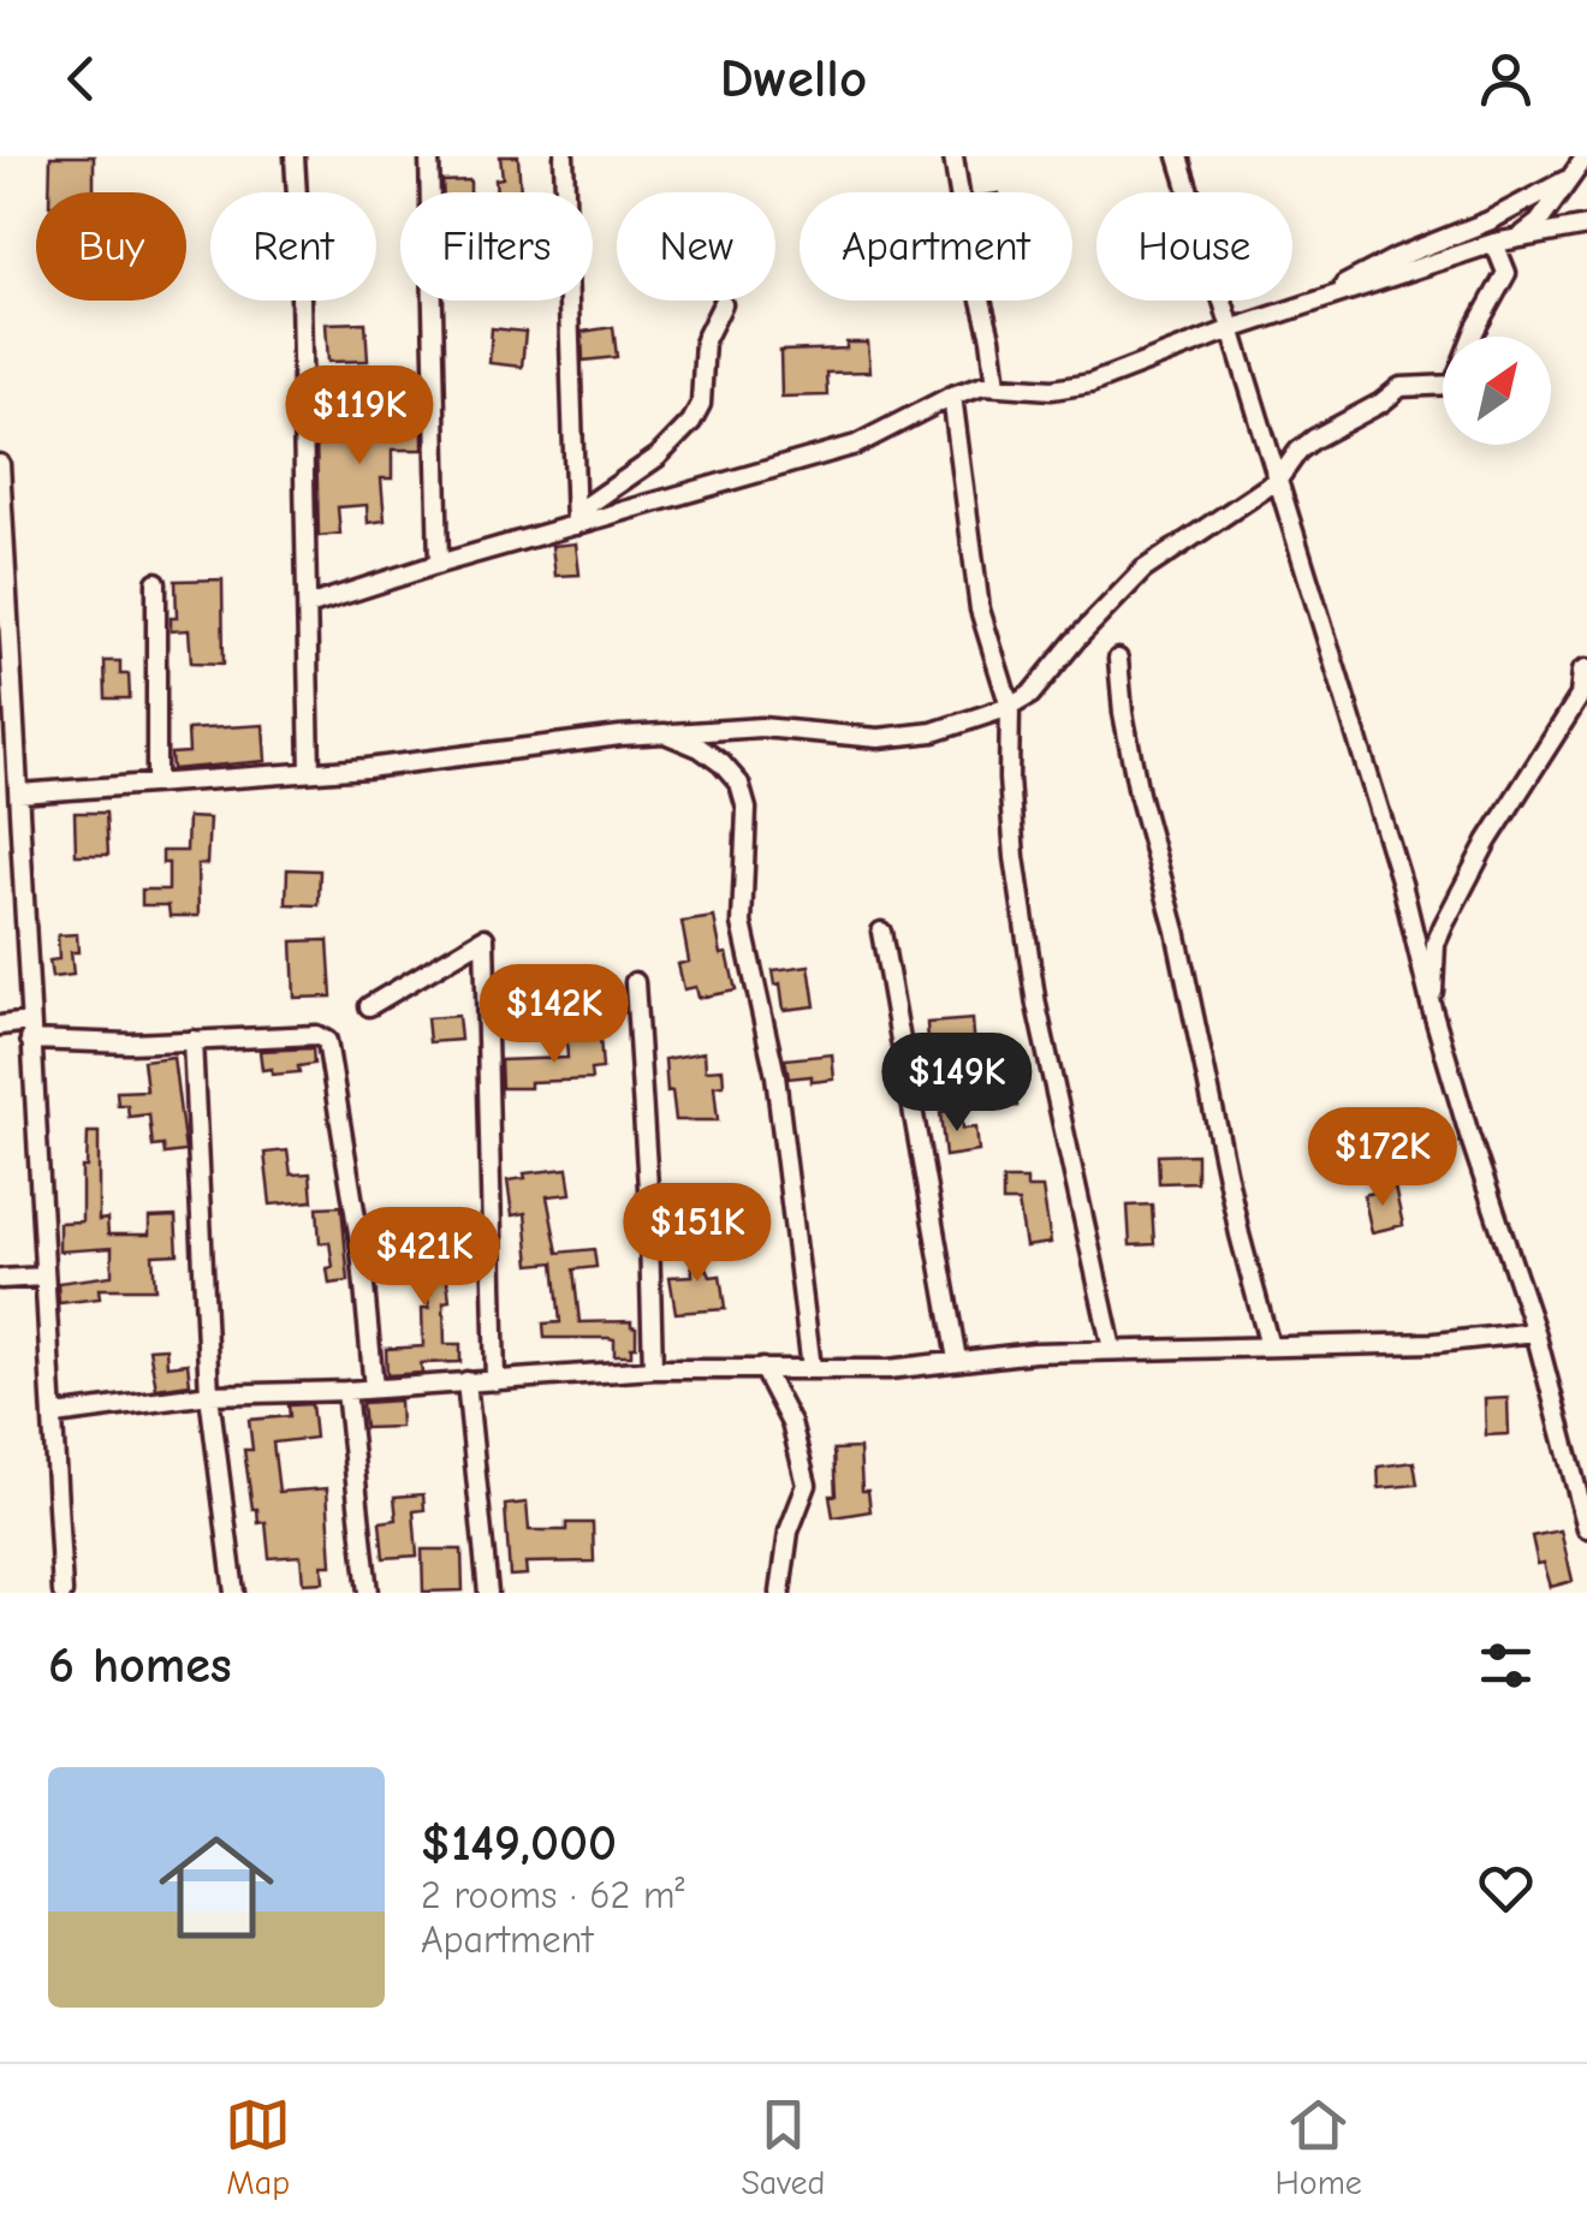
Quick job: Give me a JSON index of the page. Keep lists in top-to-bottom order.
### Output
{
  "north": "top right",
  "page": {
    "header": "Dwello",
    "chip": [
      "Buy",
      "Rent",
      "Filters",
      "New",
      "Apartment",
      "House"
    ],
    "price": [
      "$119K",
      "$142K",
      "$149K",
      "$172K",
      "$151K",
      "$421K"
    ],
    "heading": "6 homes",
    "list": [
      {
        "name": "$149,000",
        "note": "2 rooms · 62 m² · Apartment"
      }
    ],
    "tabs": ["Map", "Saved", "Home"]
  }
}
